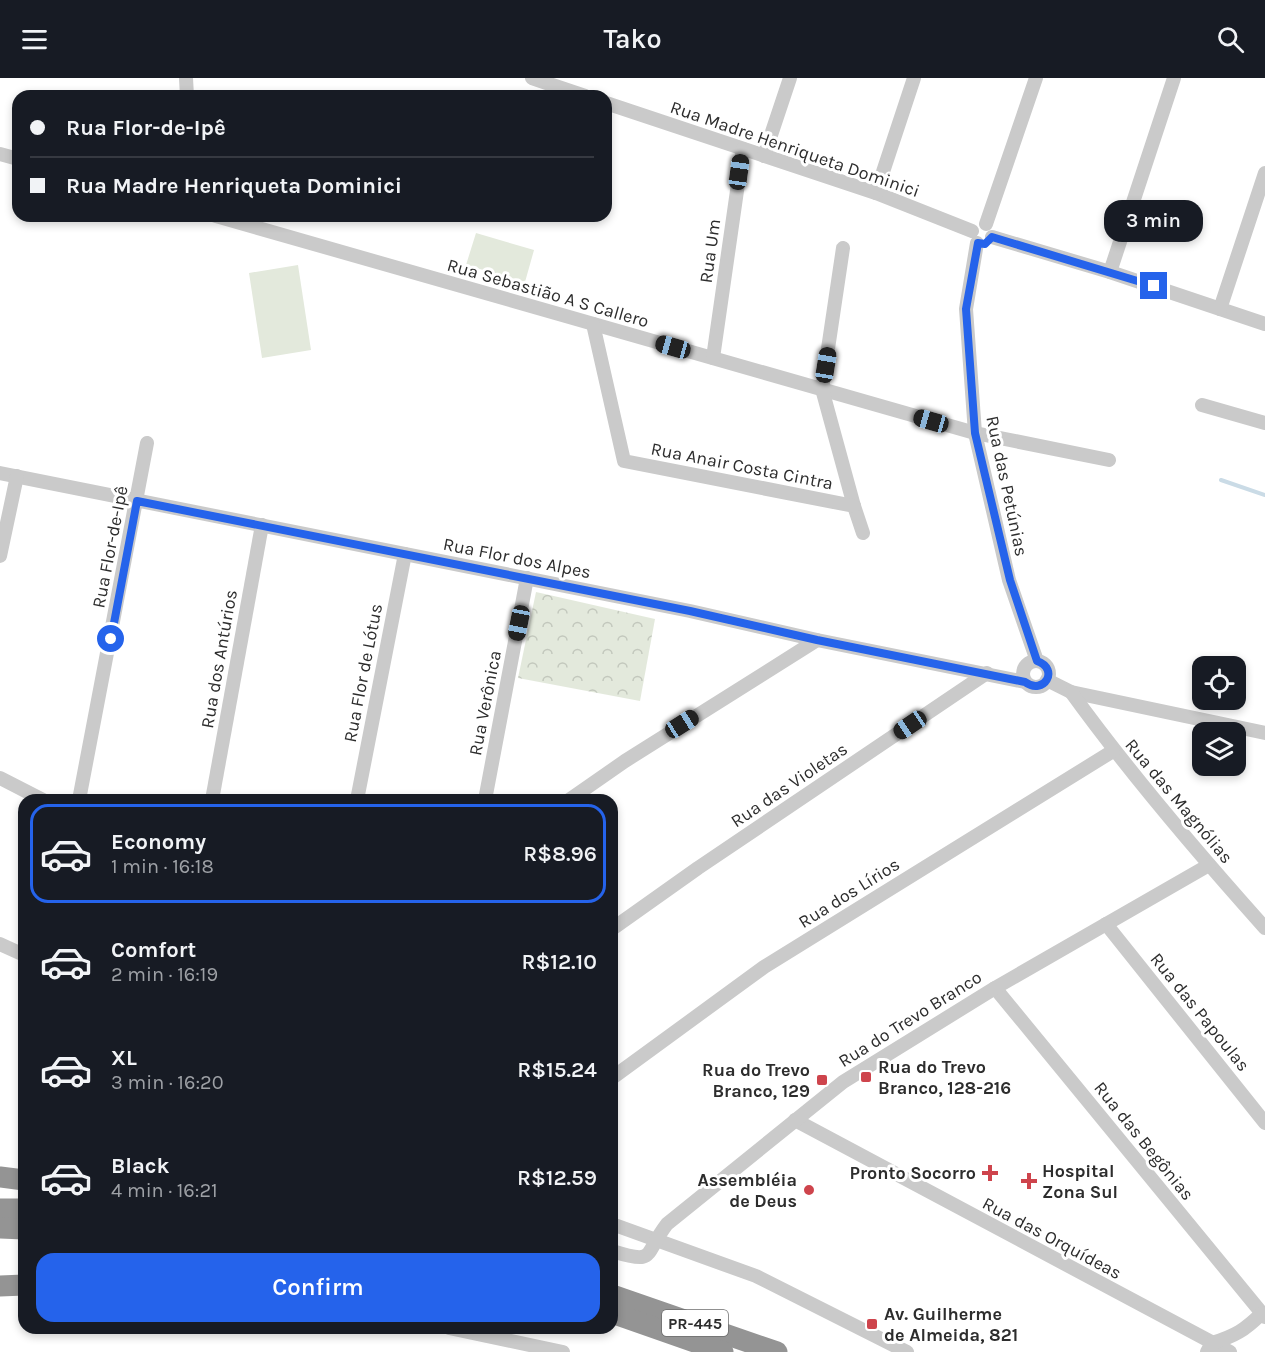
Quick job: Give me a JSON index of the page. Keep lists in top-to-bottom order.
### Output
{
  "streets": {
    "highway": ["PR-445"],
    "street": [
      "Rua Madre Henriqueta Dominici",
      "Rua Um",
      "Rua Sebastião A S Callero",
      "Rua Anair Costa Cintra",
      "Rua das Petúnias",
      "Rua Flor-de-Ipê",
      "Rua Flor dos Alpes",
      "Rua dos Antúrios",
      "Rua Flor de Lótus",
      "Rua Verônica",
      "Rua das Violetas",
      "Rua das Magnólias",
      "Rua dos Lírios",
      "Rua das Papoulas",
      "Rua do Trevo Branco",
      "Rua das Begônias",
      "Rua das Orquídeas"
    ]
  },
  "crossings": [
    ["Rua Madre Henriqueta Dominici", "Rua Um"],
    ["Rua Madre Henriqueta Dominici", "Rua das Petúnias"],
    ["Rua Um", "Rua Sebastião A S Callero"],
    ["Rua Sebastião A S Callero", "Rua Anair Costa Cintra"],
    ["Rua Sebastião A S Callero", "Rua das Petúnias"],
    ["Rua das Petúnias", "Rua Flor dos Alpes"],
    ["Rua Flor-de-Ipê", "Rua Flor dos Alpes"],
    ["Rua Flor dos Alpes", "Rua dos Antúrios"],
    ["Rua Flor dos Alpes", "Rua Flor de Lótus"],
    ["Rua Flor dos Alpes", "Rua Verônica"],
    ["Rua Flor dos Alpes", "Rua das Violetas"],
    ["Rua das Magnólias", "Rua dos Lírios"],
    ["Rua das Magnólias", "Rua do Trevo Branco"],
    ["Rua das Papoulas", "Rua do Trevo Branco"],
    ["Rua do Trevo Branco", "Rua das Begônias"],
    ["Rua do Trevo Branco", "Rua das Orquídeas"]
  ],
  "places": {
    "transit": ["Rua do Trevo Branco, 128-216", "Rua do Trevo Branco, 129", "Av. Guilherme de Almeida, 821"],
    "health": ["Pronto Socorro", "Hospital Zona Sul"],
    "other": ["Assembléia de Deus"]
  },
  "page": {
    "header": "Tako",
    "banner": ["Rua Flor-de-Ipê", "Rua Madre Henriqueta Dominici"],
    "bubble": "3 min",
    "list": [
      {
        "name": "Economy",
        "note": "1 min · 16:18",
        "value": "R$8.96"
      },
      {
        "name": "Comfort",
        "note": "2 min · 16:19",
        "value": "R$12.10"
      },
      {
        "name": "XL",
        "note": "3 min · 16:20",
        "value": "R$15.24"
      },
      {
        "name": "Black",
        "note": "4 min · 16:21",
        "value": "R$12.59"
      }
    ],
    "buttons": "Confirm"
  }
}
